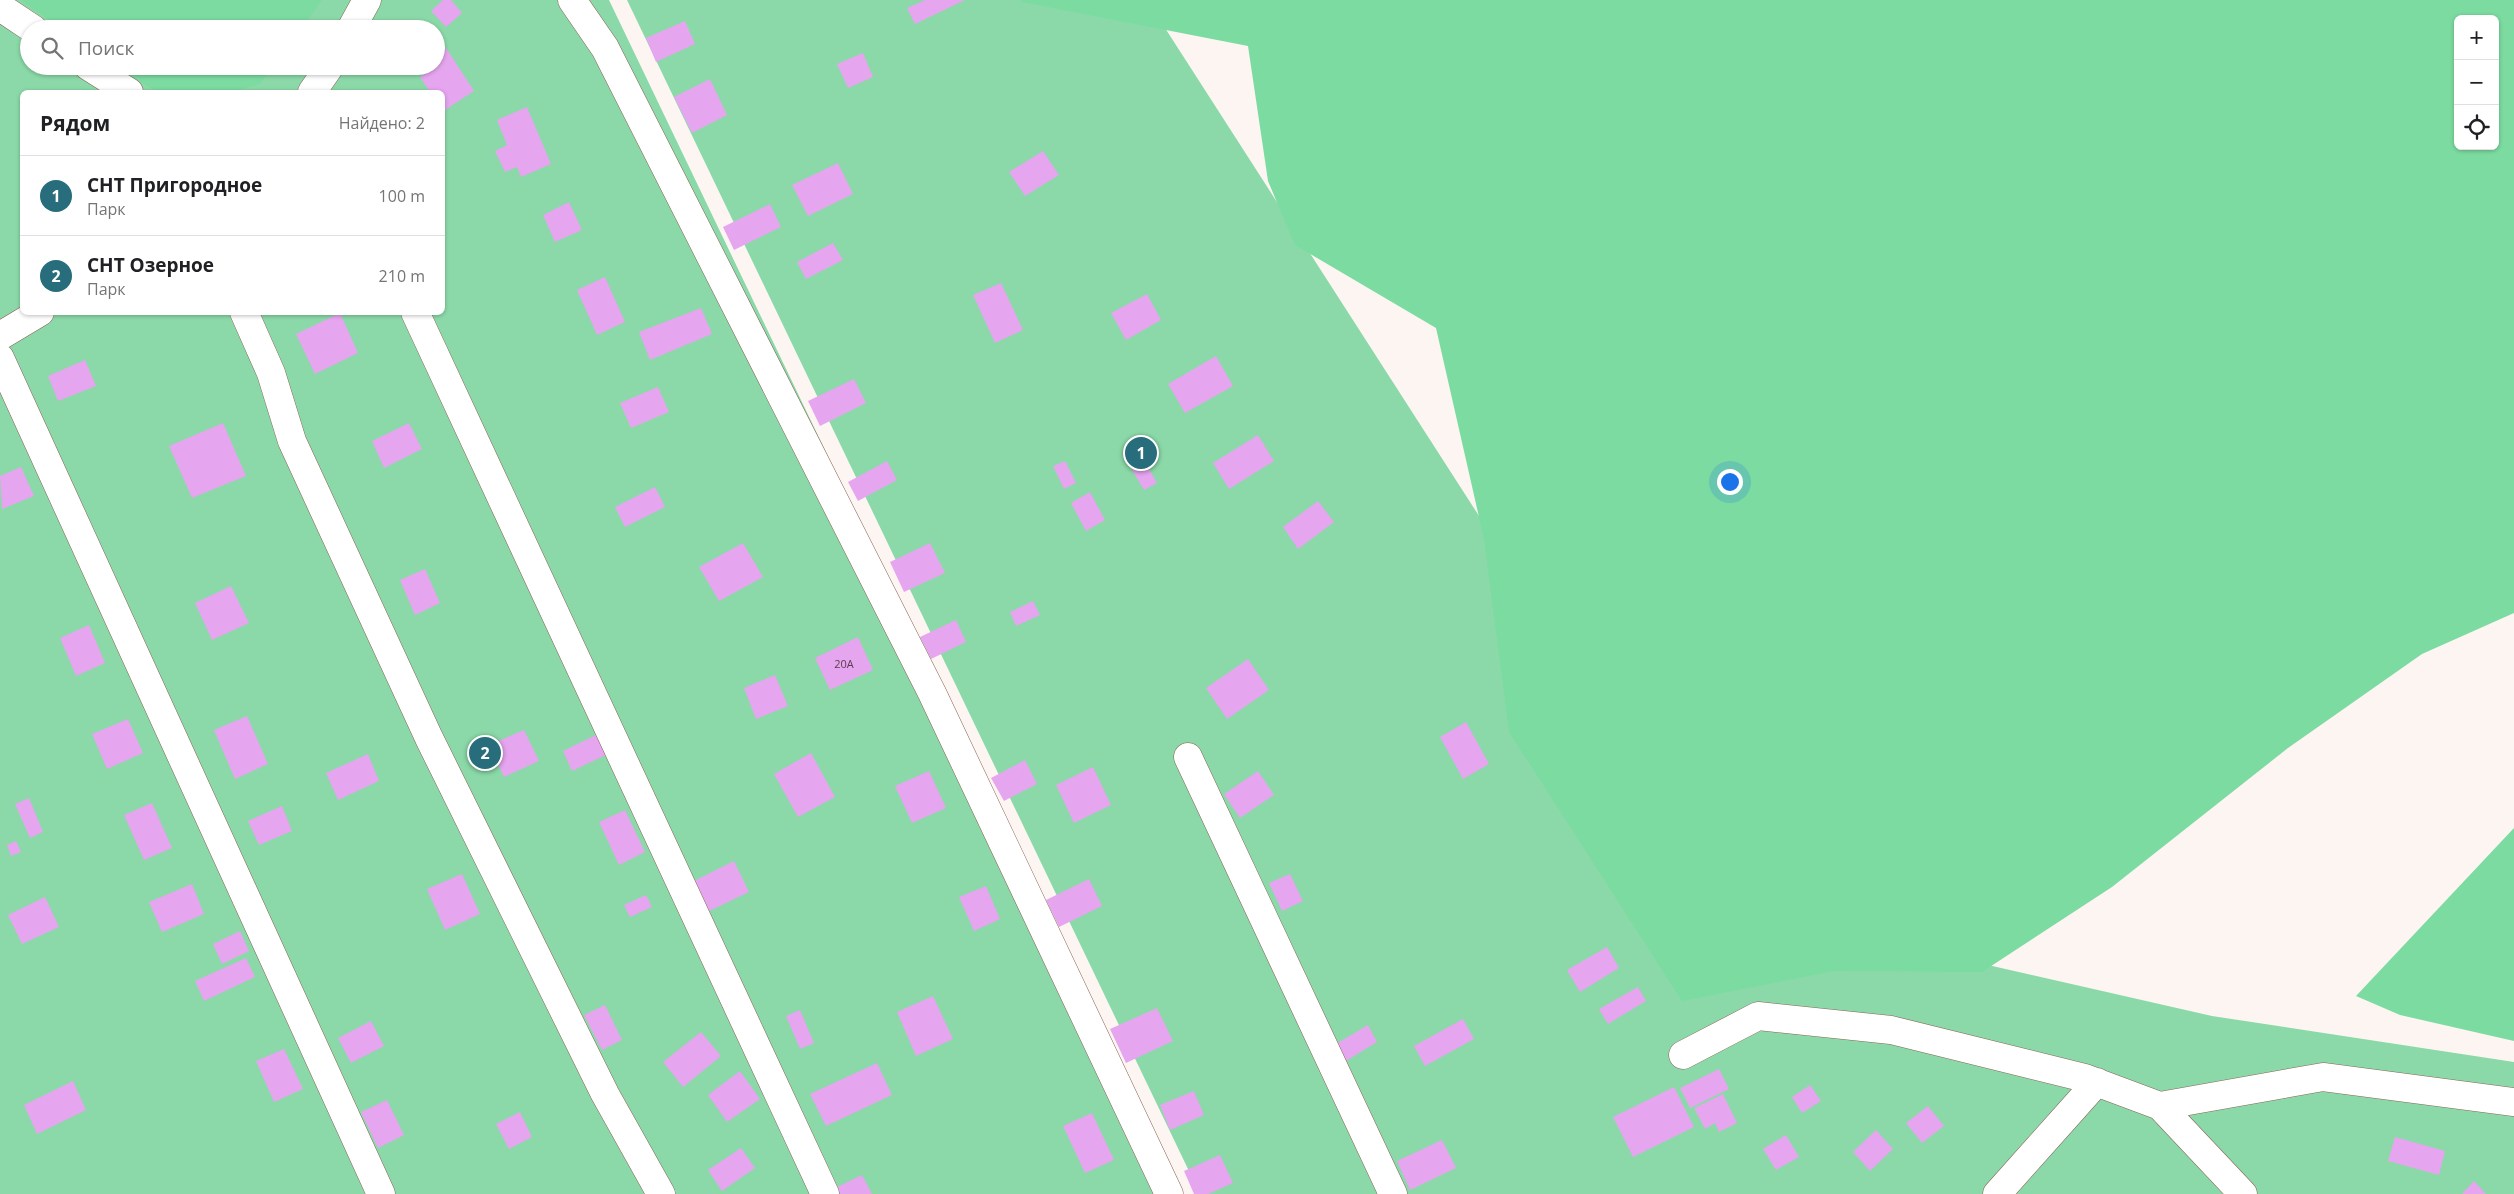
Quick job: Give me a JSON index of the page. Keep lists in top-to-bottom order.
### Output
{
  "house_numbers": ["20А"],
  "page": {
    "map_buttons": ["+", "−"],
    "search": "Поиск",
    "heading": ["Рядом", "Найдено: 2"],
    "list": [
      {
        "mark": "1",
        "name": "СНТ Пригородное",
        "note": "Парк",
        "value": "100 m"
      },
      {
        "mark": "2",
        "name": "СНТ Озерное",
        "note": "Парк",
        "value": "210 m"
      }
    ],
    "pins": ["1", "2"]
  }
}
